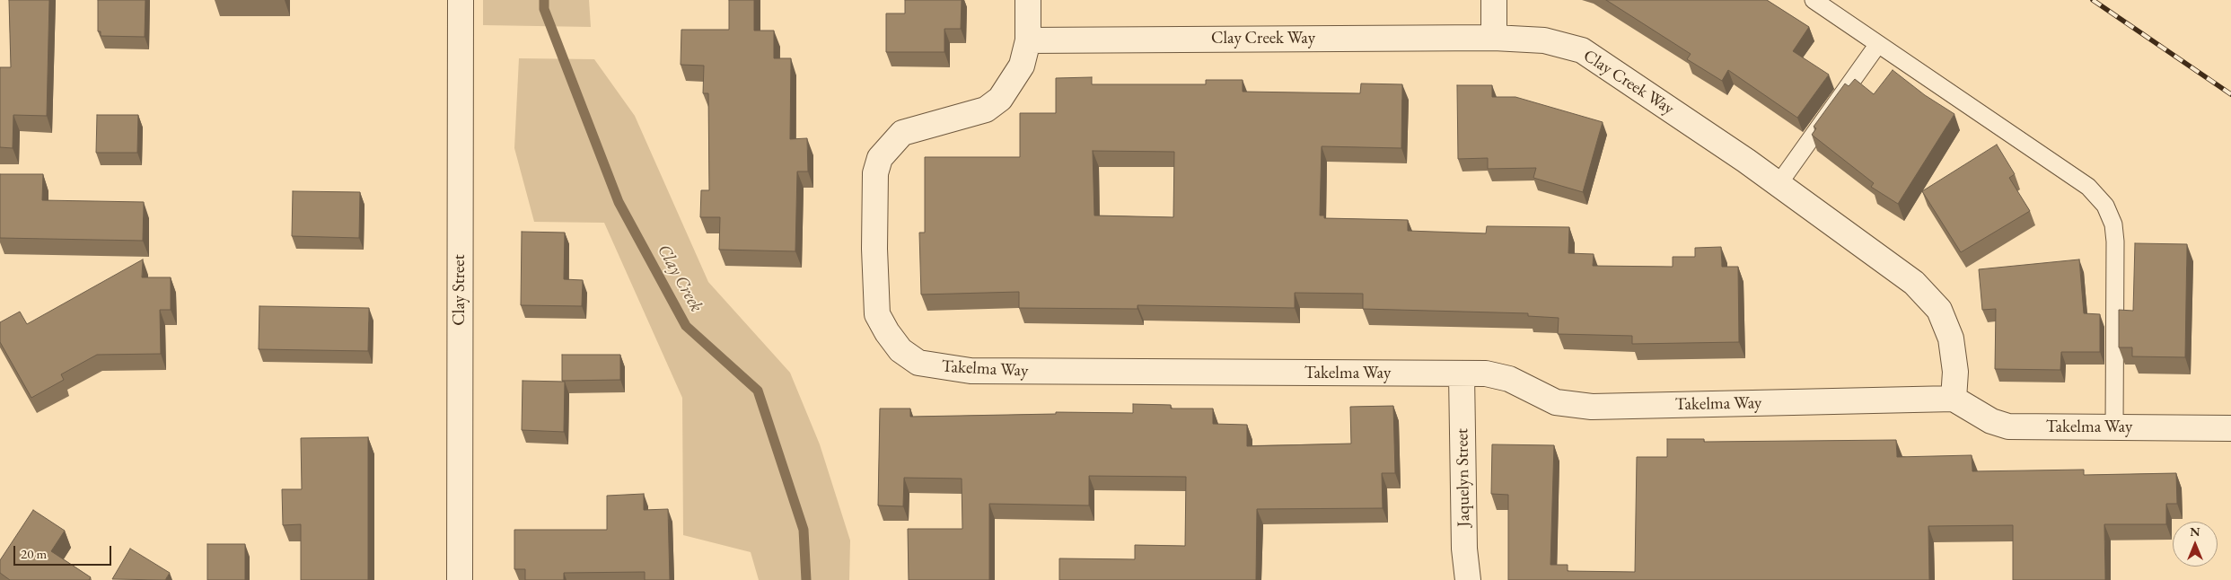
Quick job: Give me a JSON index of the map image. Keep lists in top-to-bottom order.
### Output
{
  "streets": {
    "street": [
      "Clay Creek Way",
      "Clay Street",
      "Takelma Way",
      "Jaquelyn Street"
    ]
  },
  "crossings": [
    ["Clay Creek Way", "Takelma Way"],
    ["Takelma Way", "Jaquelyn Street"]
  ],
  "water": ["Clay Creek"],
  "scale_bar": "20 m",
  "north": "top"
}
